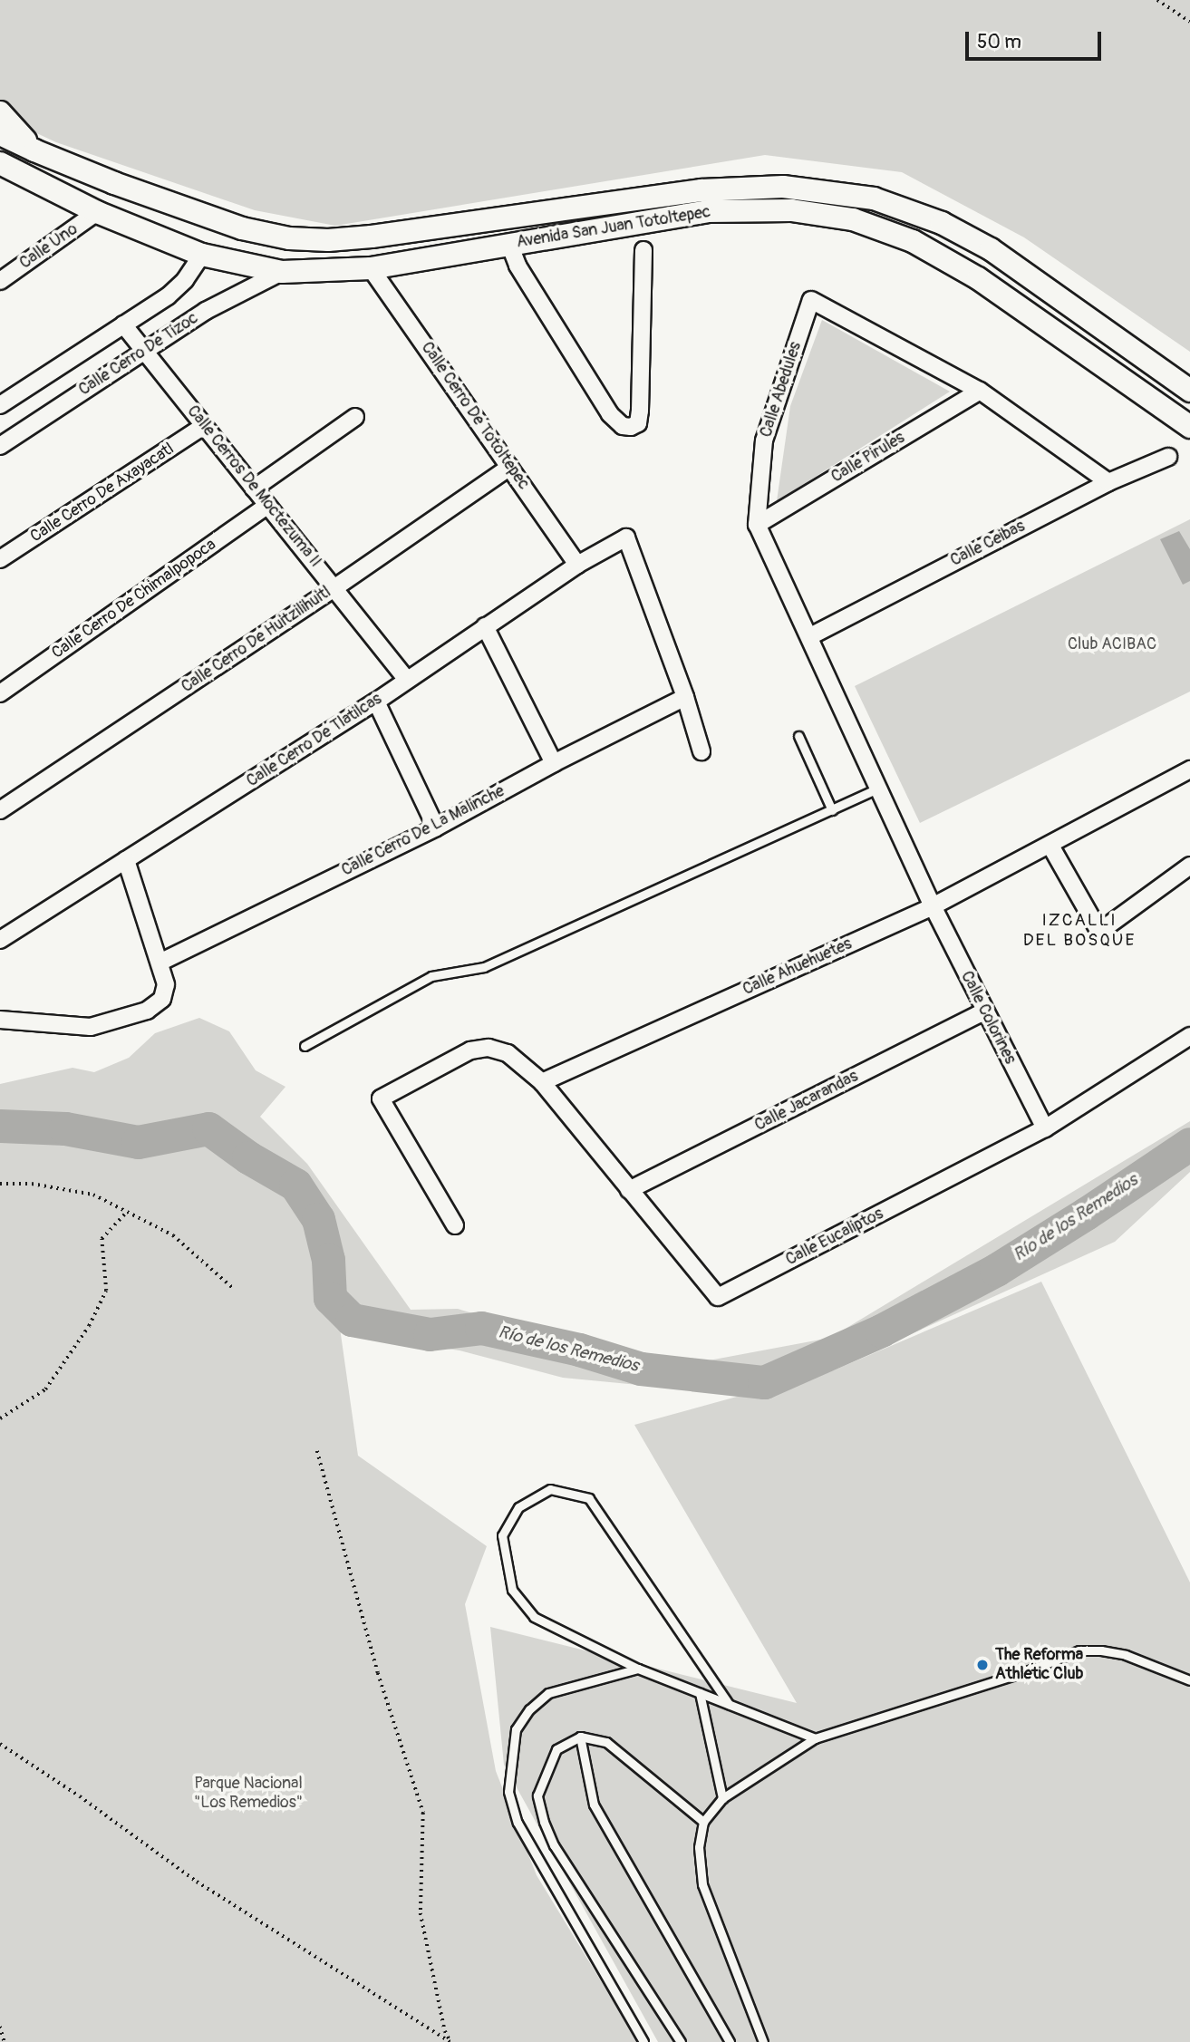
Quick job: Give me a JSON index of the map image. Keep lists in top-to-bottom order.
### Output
{
  "streets": {
    "main road": ["Avenida San Juan Totoltepec"],
    "street": [
      "Calle Uno",
      "Calle Cerro De Tizoc",
      "Calle Abedules",
      "Calle Cerro De Totoltepec",
      "Calle Pirules",
      "Calle Cerros De Moctezuma II",
      "Calle Cerro De Axayacatl",
      "Calle Ceibas",
      "Calle Cerro De Chimalpopoca",
      "Calle Cerro De Huitzilihuitl",
      "Calle Cerro De Tlatilcas",
      "Calle Cerro De La Malinche",
      "Calle Ahuehuetes",
      "Calle Colorines",
      "Calle Jacarandas",
      "Calle Eucaliptos"
    ]
  },
  "crossings": [
    ["Avenida San Juan Totoltepec", "Calle Uno"],
    ["Avenida San Juan Totoltepec", "Calle Cerro De Tizoc"],
    ["Avenida San Juan Totoltepec", "Calle Cerro De Totoltepec"],
    ["Calle Cerro De Tizoc", "Calle Cerros De Moctezuma II"],
    ["Calle Abedules", "Calle Pirules"],
    ["Calle Abedules", "Calle Ceibas"],
    ["Calle Cerro De Totoltepec", "Calle Cerro De Huitzilihuitl"],
    ["Calle Cerro De Totoltepec", "Calle Cerro De Tlatilcas"],
    ["Calle Cerros De Moctezuma II", "Calle Cerro De Axayacatl"],
    ["Calle Cerros De Moctezuma II", "Calle Cerro De Chimalpopoca"],
    ["Calle Cerros De Moctezuma II", "Calle Cerro De Huitzilihuitl"],
    ["Calle Cerros De Moctezuma II", "Calle Cerro De Tlatilcas"],
    ["Calle Cerro De Tlatilcas", "Calle Cerro De La Malinche"],
    ["Calle Ahuehuetes", "Calle Colorines"],
    ["Calle Ahuehuetes", "Calle Eucaliptos"],
    ["Calle Colorines", "Calle Jacarandas"],
    ["Calle Colorines", "Calle Eucaliptos"],
    ["Calle Jacarandas", "Calle Eucaliptos"]
  ],
  "districts": ["IZCALLI DEL BOSQUE"],
  "water": ["Río de los Remedios"],
  "parks": ["Club ACIBAC", "Parque Nacional \"Los Remedios\""],
  "places": ["The Reforma Athletic Club"],
  "scale_bar": "50 m"
}
